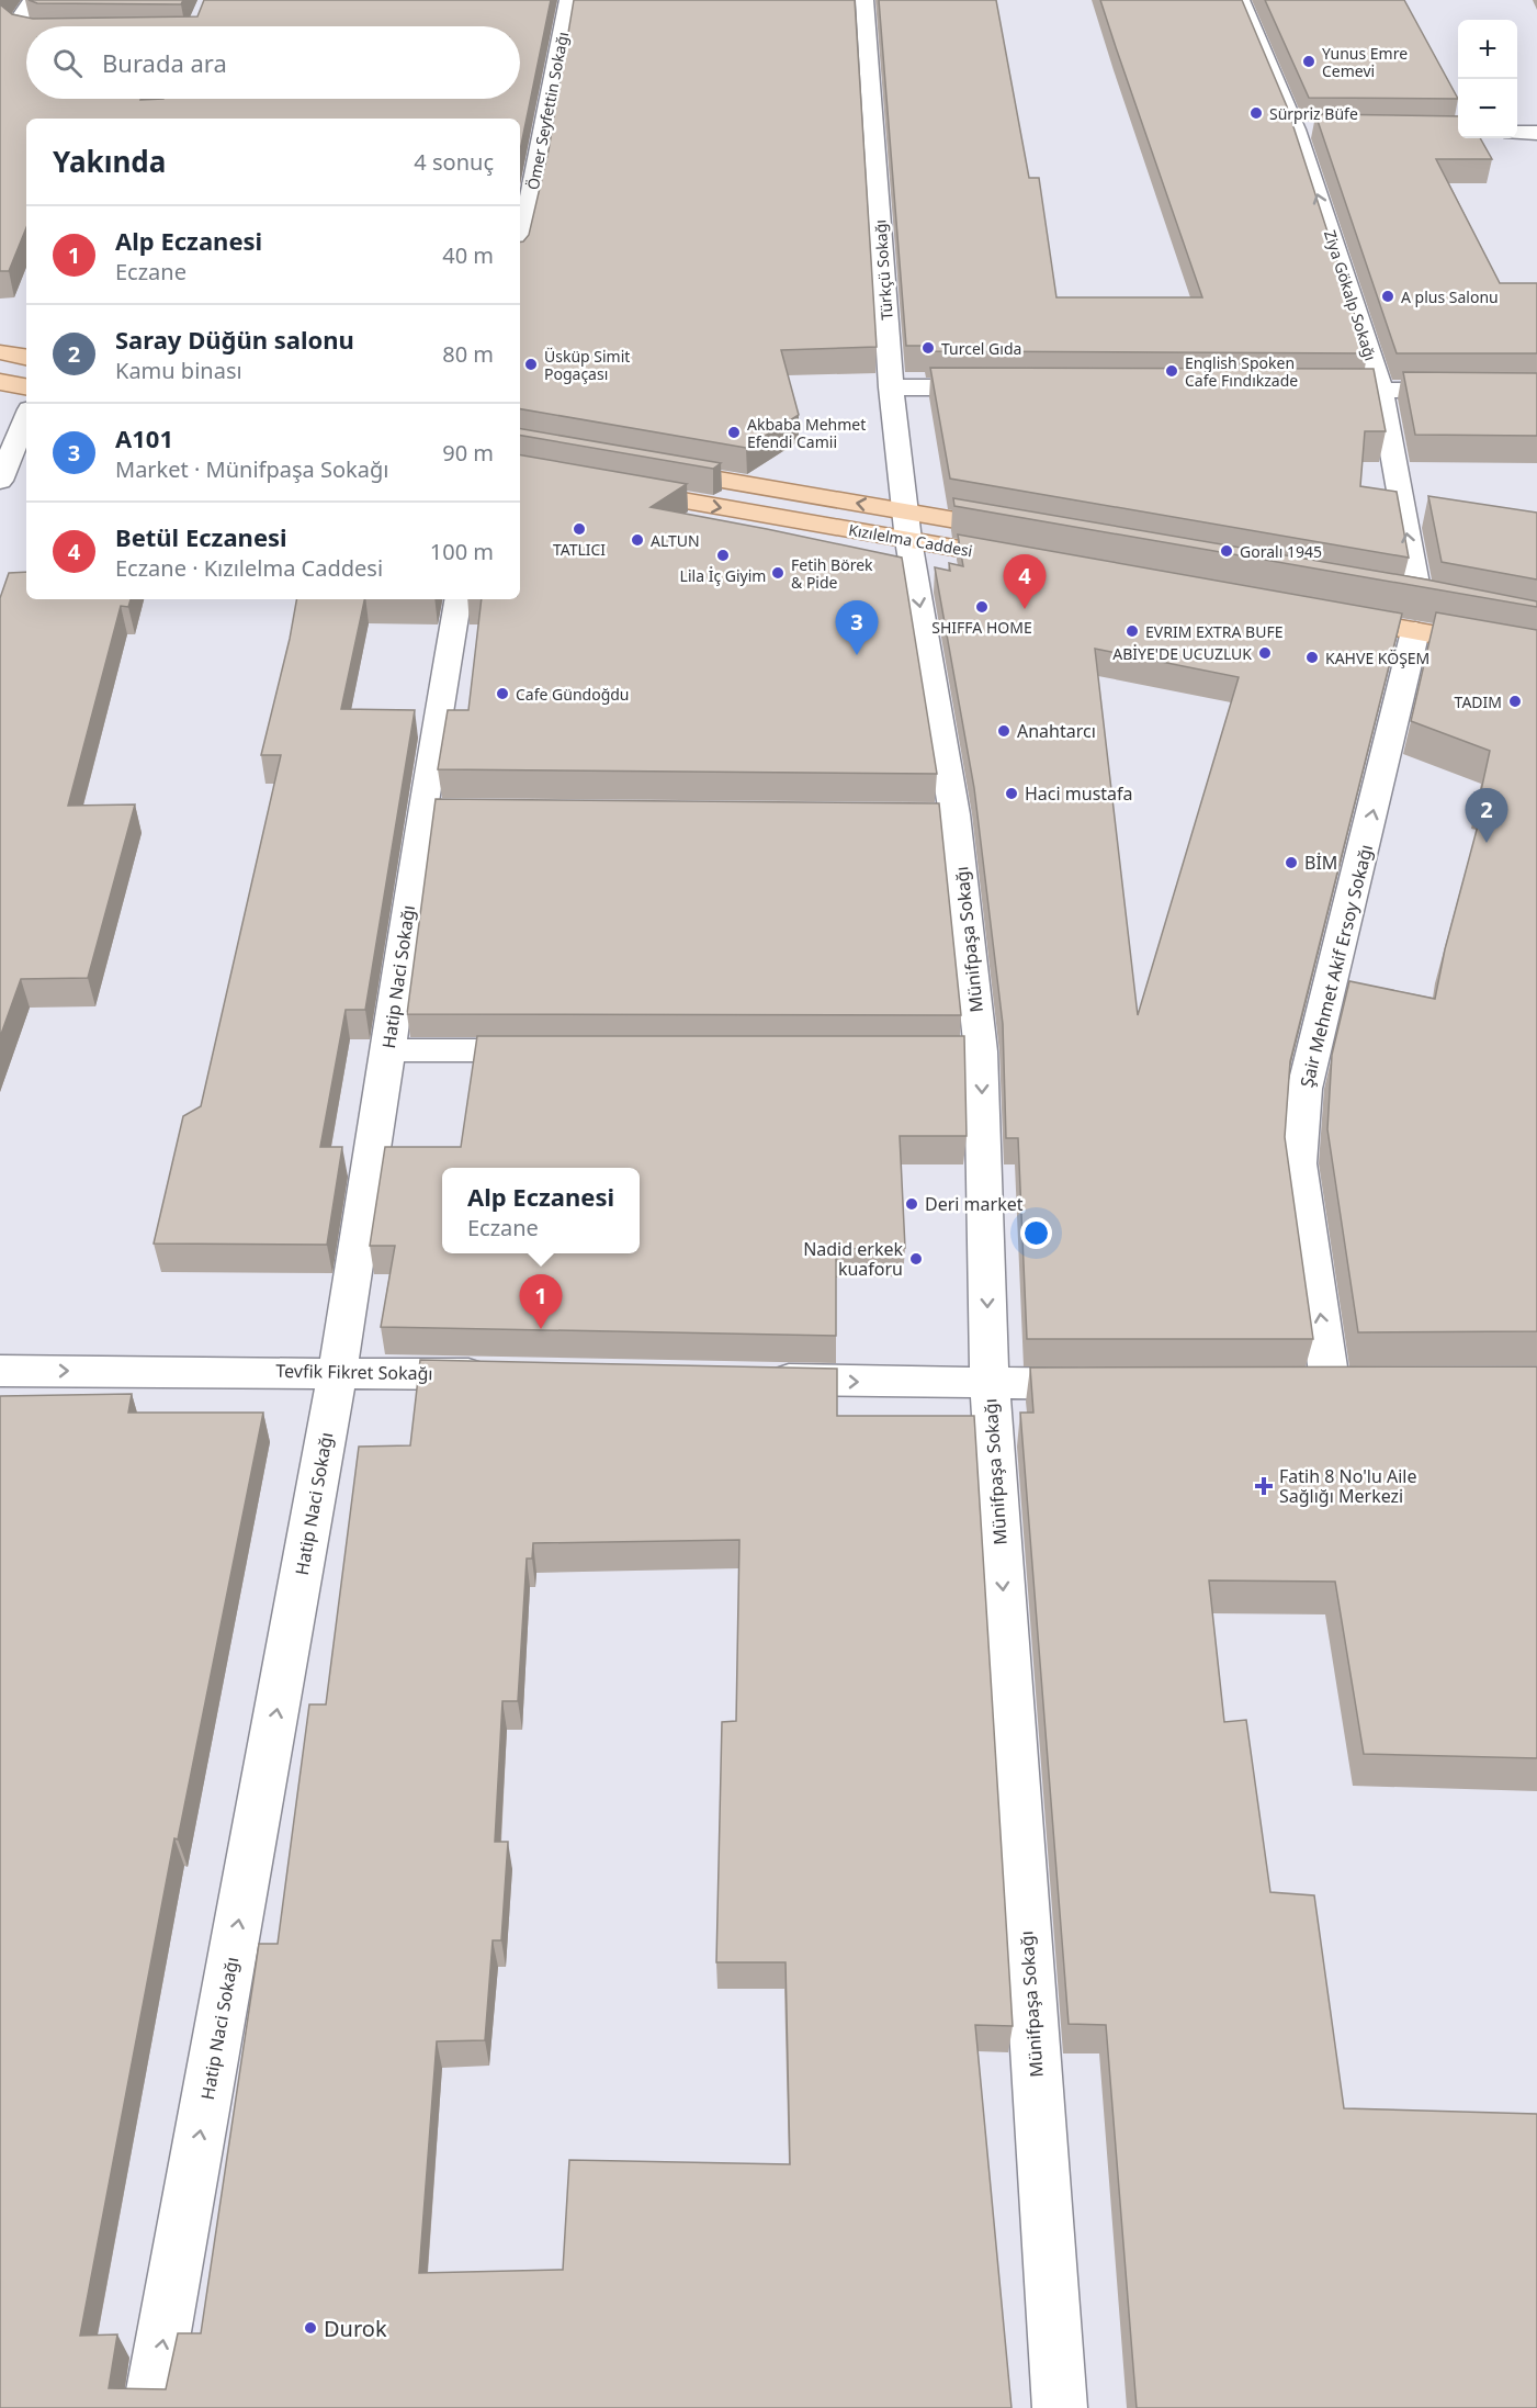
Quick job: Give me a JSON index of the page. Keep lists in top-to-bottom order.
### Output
{
  "streets": {
    "main road": ["Kızılelma Caddesi"],
    "street": [
      "Ömer Seyfettin Sokağı",
      "Türkçü Sokağı",
      "Ziya Gökalp Sokağı",
      "Münifpaşa Sokağı",
      "Şair Mehmet Akif Ersoy Sokağı",
      "Hatip Naci Sokağı",
      "Tevfik Fikret Sokağı"
    ]
  },
  "crossings": [
    ["Türkçü Sokağı", "Kızılelma Caddesi"],
    ["Türkçü Sokağı", "Münifpaşa Sokağı"],
    ["Ziya Gökalp Sokağı", "Şair Mehmet Akif Ersoy Sokağı"],
    ["Kızılelma Caddesi", "Münifpaşa Sokağı"],
    ["Hatip Naci Sokağı", "Tevfik Fikret Sokağı"]
  ],
  "one_way": [
    "Ziya Gökalp Sokağı",
    "Münifpaşa Sokağı",
    "Şair Mehmet Akif Ersoy Sokağı",
    "Hatip Naci Sokağı",
    "Tevfik Fikret Sokağı"
  ],
  "places": {
    "other": [
      "Yunus Emre Cemevi",
      "Sürpriz Büfe",
      "A plus Salonu",
      "Turcel Gıda",
      "Üsküp Simit Pogaçası",
      "English Spoken Cafe Fındıkzade",
      "Akbaba Mehmet Efendi Camii",
      "TATLICI",
      "ALTUN",
      "Goralı 1945",
      "Lila İç Giyim",
      "Fetih Börek & Pide",
      "SHIFFA HOME",
      "EVRIM EXTRA BUFE",
      "ABİYE'DE UCUZLUK",
      "KAHVE KÖŞEM",
      "Cafe Gündoğdu",
      "TADIM",
      "Anahtarcı",
      "Haci mustafa",
      "BİM",
      "Deri market",
      "Nadid erkek kuaforu",
      "Durok"
    ],
    "health": ["Fatih 8 No'lu Aile Sağlığı Merkezi"]
  },
  "page": {
    "map_buttons": ["+", "−"],
    "search": "Burada ara",
    "heading": ["Yakında", "4 sonuç"],
    "list": [
      {
        "mark": "1",
        "name": "Alp Eczanesi",
        "note": "Eczane",
        "value": "40 m"
      },
      {
        "mark": "2",
        "name": "Saray Düğün salonu",
        "note": "Kamu binası",
        "value": "80 m"
      },
      {
        "mark": "3",
        "name": "A101",
        "note": "Market · Münifpaşa Sokağı",
        "value": "90 m"
      },
      {
        "mark": "4",
        "name": "Betül Eczanesi",
        "note": "Eczane · Kızılelma Caddesi",
        "value": "100 m"
      }
    ],
    "pins": [
      "4",
      "3",
      "2",
      "1"
    ],
    "popup": ["Alp Eczanesi", "Eczane"]
  }
}
